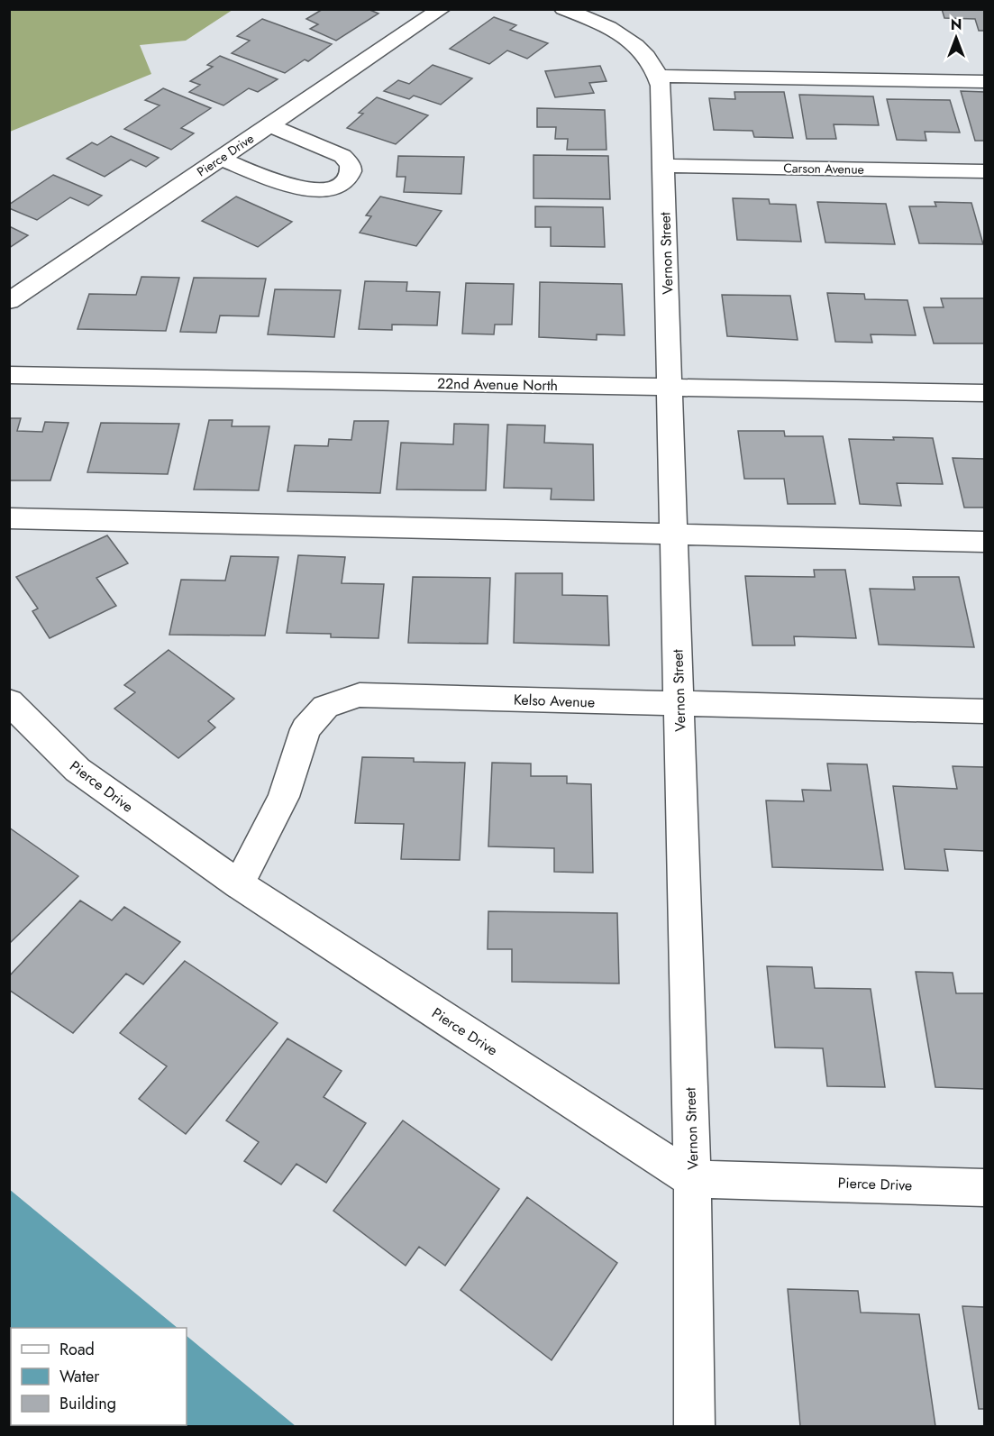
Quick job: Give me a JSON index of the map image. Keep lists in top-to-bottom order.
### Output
{
  "streets": {
    "street": [
      "Pierce Drive",
      "Carson Avenue",
      "Vernon Street",
      "22nd Avenue North",
      "Kelso Avenue"
    ]
  },
  "crossings": [
    ["Pierce Drive", "Vernon Street"],
    ["Pierce Drive", "Kelso Avenue"],
    ["Carson Avenue", "Vernon Street"],
    ["Vernon Street", "22nd Avenue North"],
    ["Vernon Street", "Kelso Avenue"]
  ],
  "legend": ["Road", "Water", "Building"],
  "north": "top"
}
